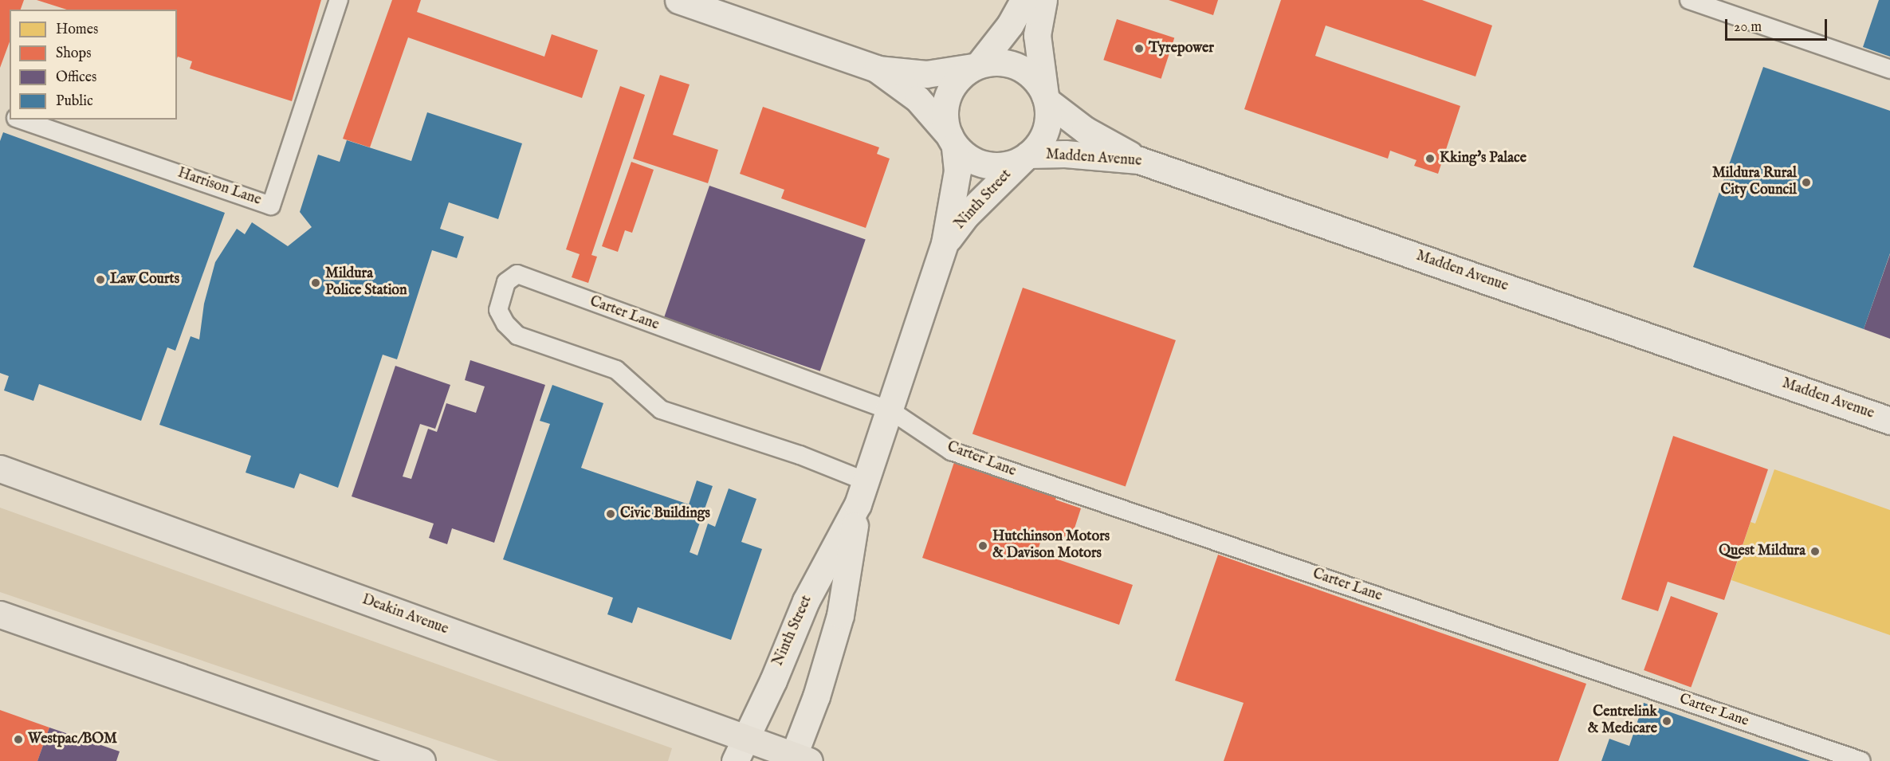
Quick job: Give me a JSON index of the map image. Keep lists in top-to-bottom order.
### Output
{
  "streets": {
    "highway": ["Deakin Avenue"],
    "street": ["Madden Avenue", "Ninth Street"],
    "lane": ["Harrison Lane", "Carter Lane"]
  },
  "crossings": [
    ["Madden Avenue", "Ninth Street"],
    ["Ninth Street", "Carter Lane"],
    ["Ninth Street", "Deakin Avenue"]
  ],
  "places": [
    "Tyrepower",
    "Kking's Palace",
    "Mildura Rural City Council",
    "Law Courts",
    "Mildura Police Station",
    "Civic Buildings",
    "Hutchinson Motors & Davison Motors",
    "Quest Mildura",
    "Centrelink & Medicare",
    "Westpac/BOM"
  ],
  "legend": [
    "Homes",
    "Shops",
    "Offices",
    "Public"
  ],
  "scale_bar": "20 m"
}
